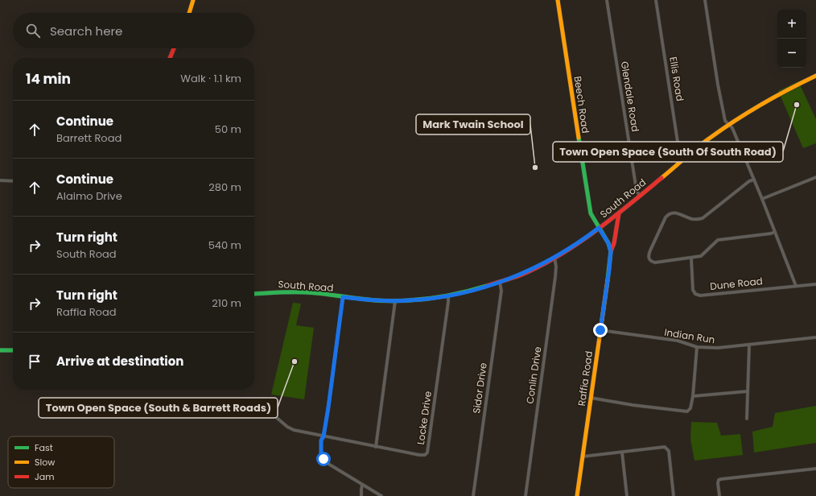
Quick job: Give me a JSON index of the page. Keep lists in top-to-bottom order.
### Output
{
  "streets": {
    "main road": ["Beech Road", "South Road", "Raffia Road"],
    "street": [
      "Ellis Road",
      "Glendale Road",
      "Dune Road",
      "Indian Run",
      "Conlin Drive",
      "Sidor Drive",
      "Locke Drive"
    ]
  },
  "crossings": [
    ["Ellis Road", "South Road"],
    ["Glendale Road", "South Road"],
    ["Beech Road", "South Road"],
    ["Beech Road", "Raffia Road"],
    ["South Road", "Conlin Drive"],
    ["South Road", "Raffia Road"],
    ["South Road", "Sidor Drive"],
    ["South Road", "Locke Drive"],
    ["Indian Run", "Raffia Road"]
  ],
  "places": ["Town Open Space (South Of South Road)", "Mark Twain School", "Town Open Space (South & Barrett Roads)"],
  "legend": ["Fast", "Slow", "Jam"],
  "page": {
    "map_buttons": ["+", "−"],
    "search": "Search here",
    "heading": ["14 min", "Walk · 1.1 km"],
    "list": [
      ["Continue", "Barrett Road", "50 m"],
      ["Continue", "Alaimo Drive", "280 m"],
      ["Turn right", "South Road", "540 m"],
      ["Turn right", "Raffia Road", "210 m"],
      "Arrive at destination"
    ]
  }
}
